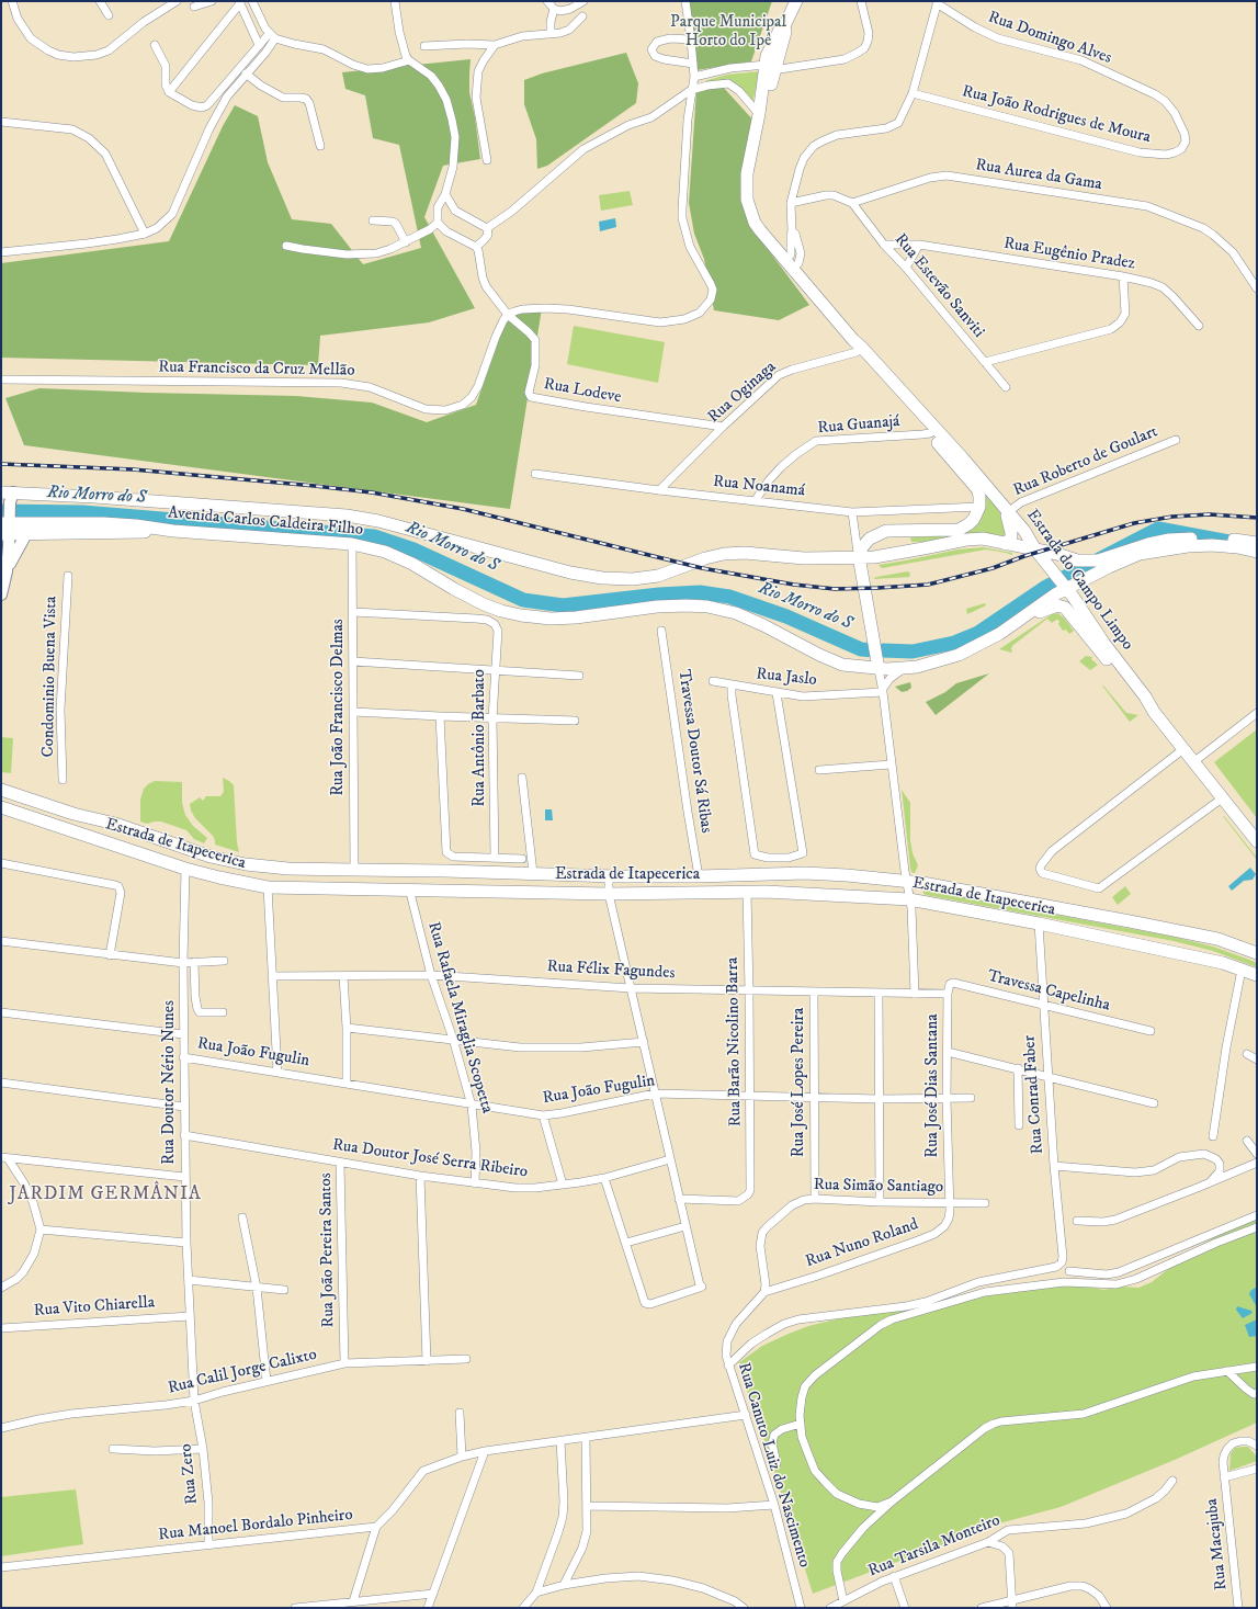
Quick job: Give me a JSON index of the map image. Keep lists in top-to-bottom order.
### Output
{
  "streets": {
    "main road": ["Avenida Carlos Caldeira Filho", "Estrada do Campo Limpo", "Estrada de Itapecerica"],
    "street": [
      "Rua Domingo Alves",
      "Rua João Rodrigues de Moura",
      "Rua Aurea da Gama",
      "Rua Eugênio Pradez",
      "Rua Estevão Sanviti",
      "Rua Francisco da Cruz Mellão",
      "Rua Lodeve",
      "Rua Oginaga",
      "Rua Guanajá",
      "Rua Roberto de Goulart",
      "Rua Noanamá",
      "Condominio Buena Vista",
      "Rua Jaslo",
      "Rua João Francisco Delmas",
      "Rua Antônio Barbato",
      "Travessa Doutor Sá Ribas",
      "Rua Félix Fagundes",
      "Travessa Capelinha",
      "Rua Rafaela Miraglia Scopetta",
      "Rua Barão Nicolino Barra",
      "Rua João Fugulin",
      "Rua Doutor Nério Nunes",
      "Rua José Lopes Pereira",
      "Rua José Dias Santana",
      "Rua Conrad Faber",
      "Rua Doutor José Serra Ribeiro",
      "Rua Simão Santiago",
      "Rua Nuno Roland",
      "Rua João Pereira Santos",
      "Rua Vito Chiarella",
      "Rua Calil Jorge Calixto",
      "Rua Canuto Luiz do Nascimento",
      "Rua Zero",
      "Rua Manoel Bordalo Pinheiro",
      "Rua Macajuba",
      "Rua Tarsila Monteiro"
    ]
  },
  "crossings": [
    ["Rua Domingo Alves", "Rua João Rodrigues de Moura"],
    ["Rua Aurea da Gama", "Rua Estevão Sanviti"],
    ["Rua Eugênio Pradez", "Rua Estevão Sanviti"],
    ["Rua Francisco da Cruz Mellão", "Rua Lodeve"],
    ["Rua Lodeve", "Rua Oginaga"],
    ["Rua Oginaga", "Rua Noanamá"],
    ["Rua Oginaga", "Estrada do Campo Limpo"],
    ["Rua Guanajá", "Rua Noanamá"],
    ["Rua Guanajá", "Estrada do Campo Limpo"],
    ["Rua Roberto de Goulart", "Estrada do Campo Limpo"],
    ["Avenida Carlos Caldeira Filho", "Estrada do Campo Limpo"],
    ["Avenida Carlos Caldeira Filho", "Rua João Francisco Delmas"],
    ["Rua João Francisco Delmas", "Rua Antônio Barbato"],
    ["Rua João Francisco Delmas", "Estrada de Itapecerica"],
    ["Travessa Doutor Sá Ribas", "Estrada de Itapecerica"],
    ["Estrada de Itapecerica", "Rua Rafaela Miraglia Scopetta"],
    ["Estrada de Itapecerica", "Rua Barão Nicolino Barra"],
    ["Estrada de Itapecerica", "Rua Doutor Nério Nunes"],
    ["Estrada de Itapecerica", "Rua Conrad Faber"],
    ["Rua Félix Fagundes", "Travessa Capelinha"],
    ["Rua Félix Fagundes", "Rua Rafaela Miraglia Scopetta"],
    ["Rua Félix Fagundes", "Rua Barão Nicolino Barra"],
    ["Rua Félix Fagundes", "Rua José Lopes Pereira"],
    ["Rua Félix Fagundes", "Rua José Dias Santana"],
    ["Travessa Capelinha", "Rua José Dias Santana"],
    ["Travessa Capelinha", "Rua Conrad Faber"],
    ["Rua Rafaela Miraglia Scopetta", "Rua João Fugulin"],
    ["Rua Rafaela Miraglia Scopetta", "Rua Doutor José Serra Ribeiro"],
    ["Rua Barão Nicolino Barra", "Rua João Fugulin"],
    ["Rua João Fugulin", "Rua Doutor Nério Nunes"],
    ["Rua João Fugulin", "Rua José Lopes Pereira"],
    ["Rua João Fugulin", "Rua José Dias Santana"],
    ["Rua Doutor Nério Nunes", "Rua Doutor José Serra Ribeiro"],
    ["Rua Doutor Nério Nunes", "Rua Vito Chiarella"],
    ["Rua Doutor Nério Nunes", "Rua Calil Jorge Calixto"],
    ["Rua Doutor Nério Nunes", "Rua Zero"],
    ["Rua José Lopes Pereira", "Rua Simão Santiago"],
    ["Rua José Dias Santana", "Rua Simão Santiago"],
    ["Rua José Dias Santana", "Rua Nuno Roland"],
    ["Rua Conrad Faber", "Rua Canuto Luiz do Nascimento"],
    ["Rua Doutor José Serra Ribeiro", "Rua João Pereira Santos"],
    ["Rua Simão Santiago", "Rua Nuno Roland"],
    ["Rua Simão Santiago", "Rua Canuto Luiz do Nascimento"],
    ["Rua Nuno Roland", "Rua Canuto Luiz do Nascimento"],
    ["Rua João Pereira Santos", "Rua Calil Jorge Calixto"],
    ["Rua Calil Jorge Calixto", "Rua Zero"],
    ["Rua Canuto Luiz do Nascimento", "Rua Manoel Bordalo Pinheiro"],
    ["Rua Zero", "Rua Manoel Bordalo Pinheiro"]
  ],
  "districts": ["JARDIM GERMÂNIA"],
  "water": ["Rio Morro do S"],
  "parks": ["Parque Municipal Horto do Ipê"]
}
